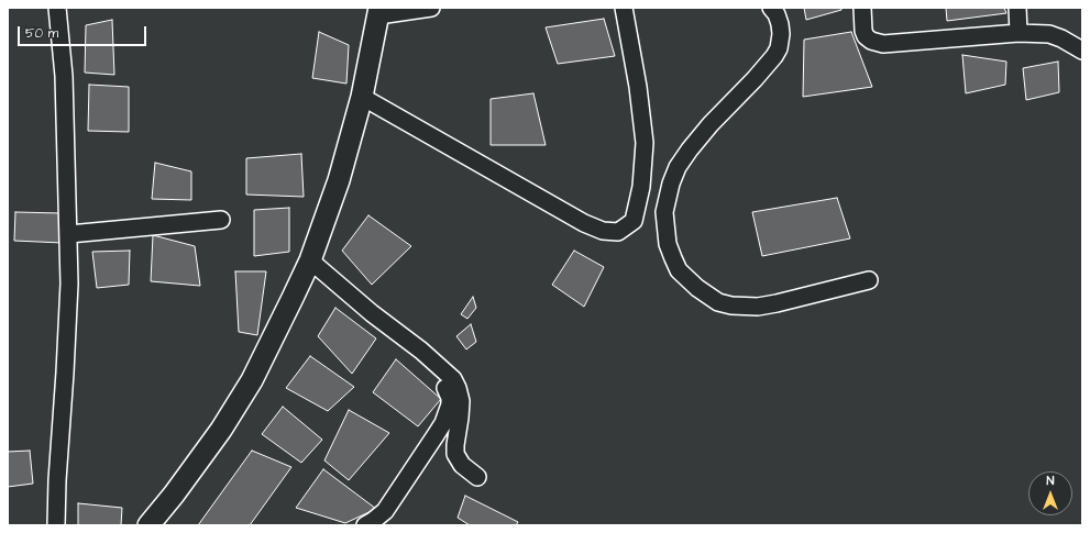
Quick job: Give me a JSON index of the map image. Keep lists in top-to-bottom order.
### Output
{
  "scale_bar": "50 m",
  "north": "top"
}
